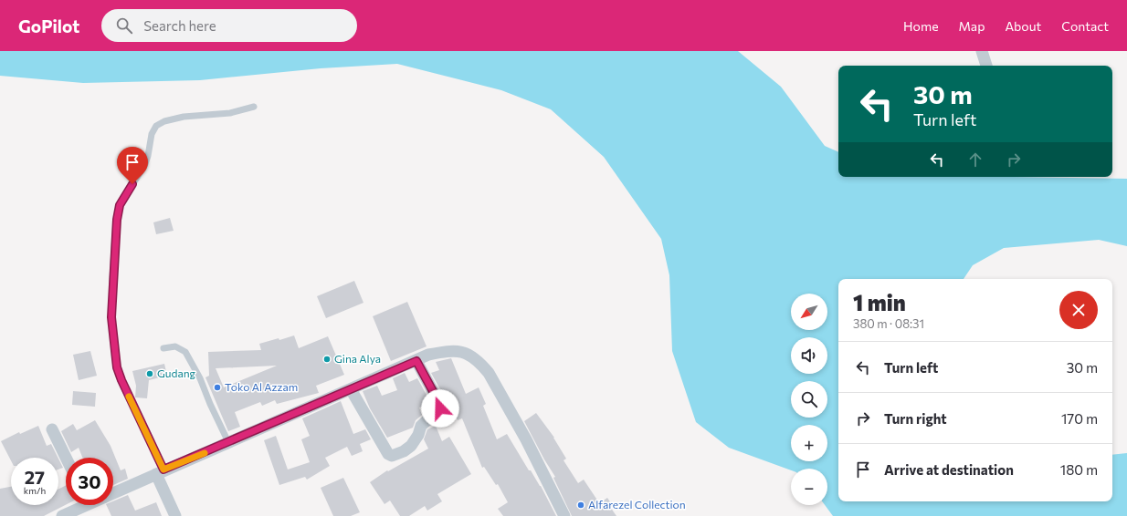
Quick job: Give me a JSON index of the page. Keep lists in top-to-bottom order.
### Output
{
  "places": [
    "Gina Alya",
    "Gudang",
    "Toko Al Azzam",
    "Alfarezel Collection"
  ],
  "north": "bottom left",
  "page": {
    "header": "GoPilot",
    "search": "Search here",
    "nav": [
      "Home",
      "Map",
      "About",
      "Contact"
    ],
    "turn": ["30 m", "Turn left"],
    "heading": ["1 min", "380 m · 08:31"],
    "map_buttons": ["+", "−"],
    "list": [
      {
        "name": "Turn left",
        "value": "30 m"
      },
      {
        "name": "Turn right",
        "value": "170 m"
      },
      {
        "name": "Arrive at destination",
        "value": "180 m"
      }
    ],
    "speed": "27 km/h",
    "limit": "30"
  }
}
